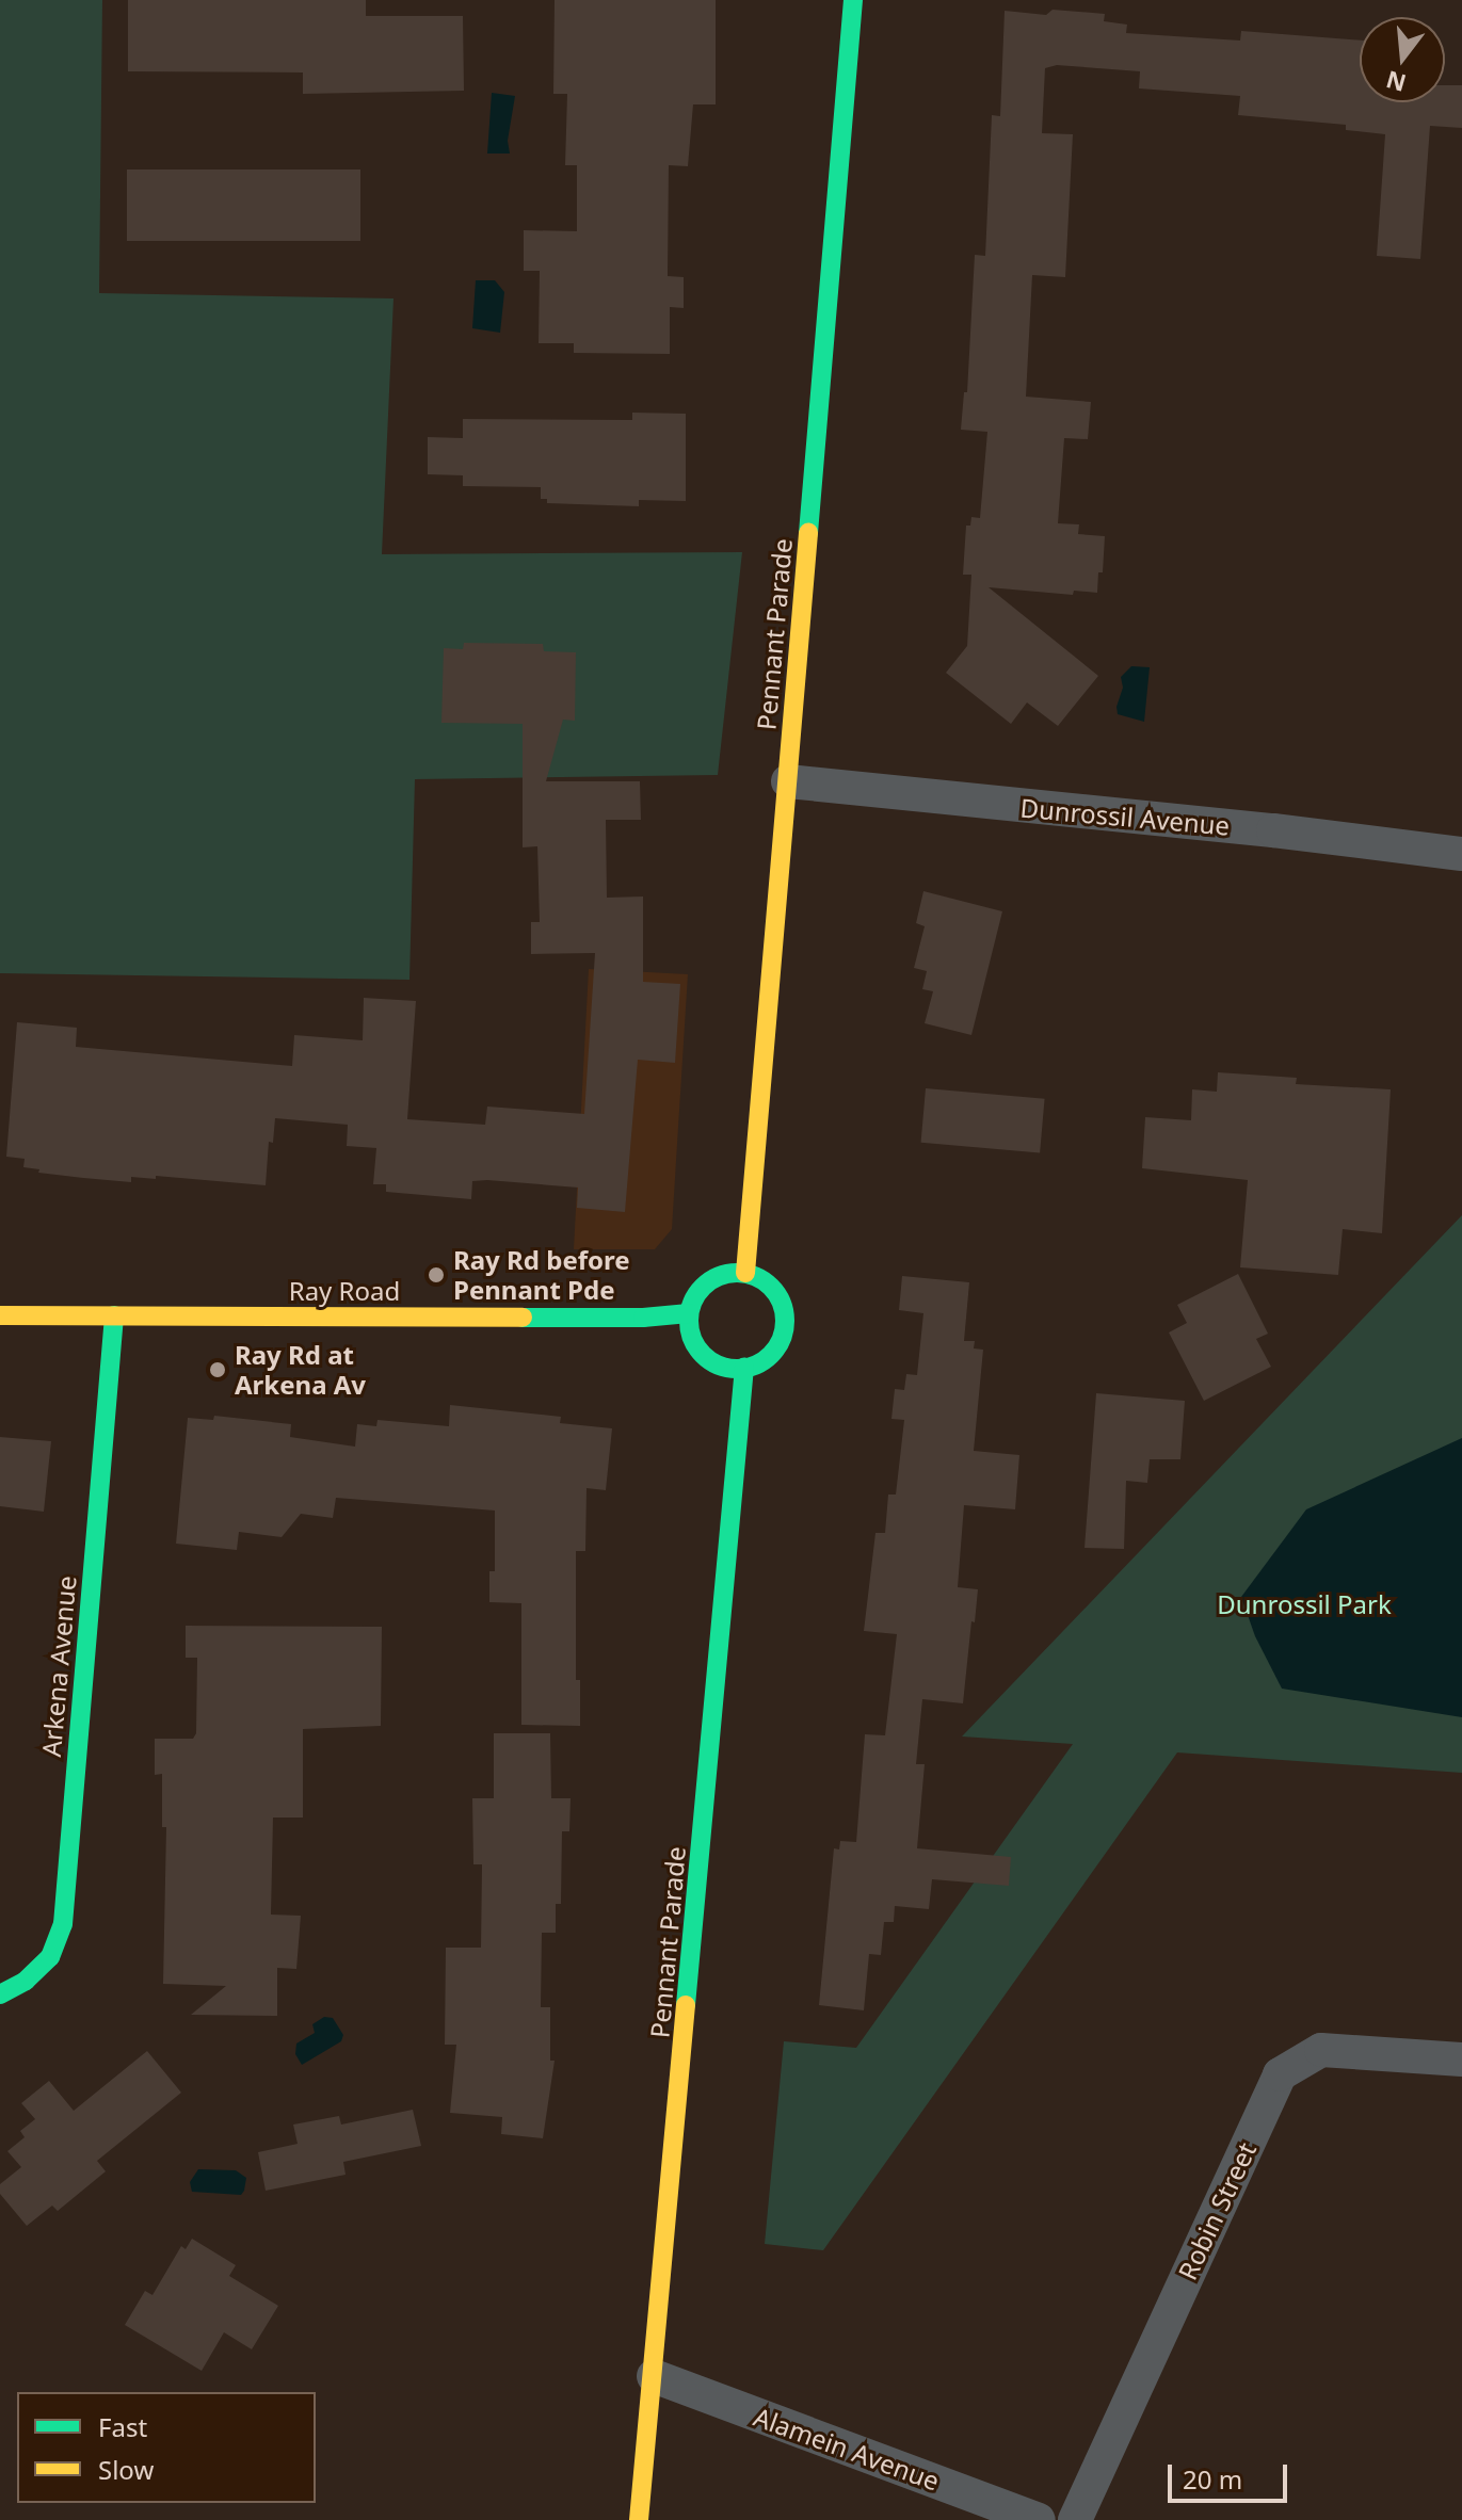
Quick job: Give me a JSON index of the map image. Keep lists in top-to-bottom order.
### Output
{
  "streets": {
    "street": [
      "Pennant Parade",
      "Dunrossil Avenue",
      "Ray Road",
      "Arkena Avenue",
      "Robin Street",
      "Alamein Avenue"
    ]
  },
  "crossings": [
    ["Pennant Parade", "Dunrossil Avenue"],
    ["Pennant Parade", "Ray Road"],
    ["Pennant Parade", "Alamein Avenue"],
    ["Ray Road", "Arkena Avenue"]
  ],
  "parks": ["Dunrossil Park"],
  "places": ["Ray Rd before Pennant Pde", "Ray Rd at Arkena Av"],
  "legend": ["Fast", "Slow"],
  "scale_bar": "20 m",
  "north": "bottom"
}
